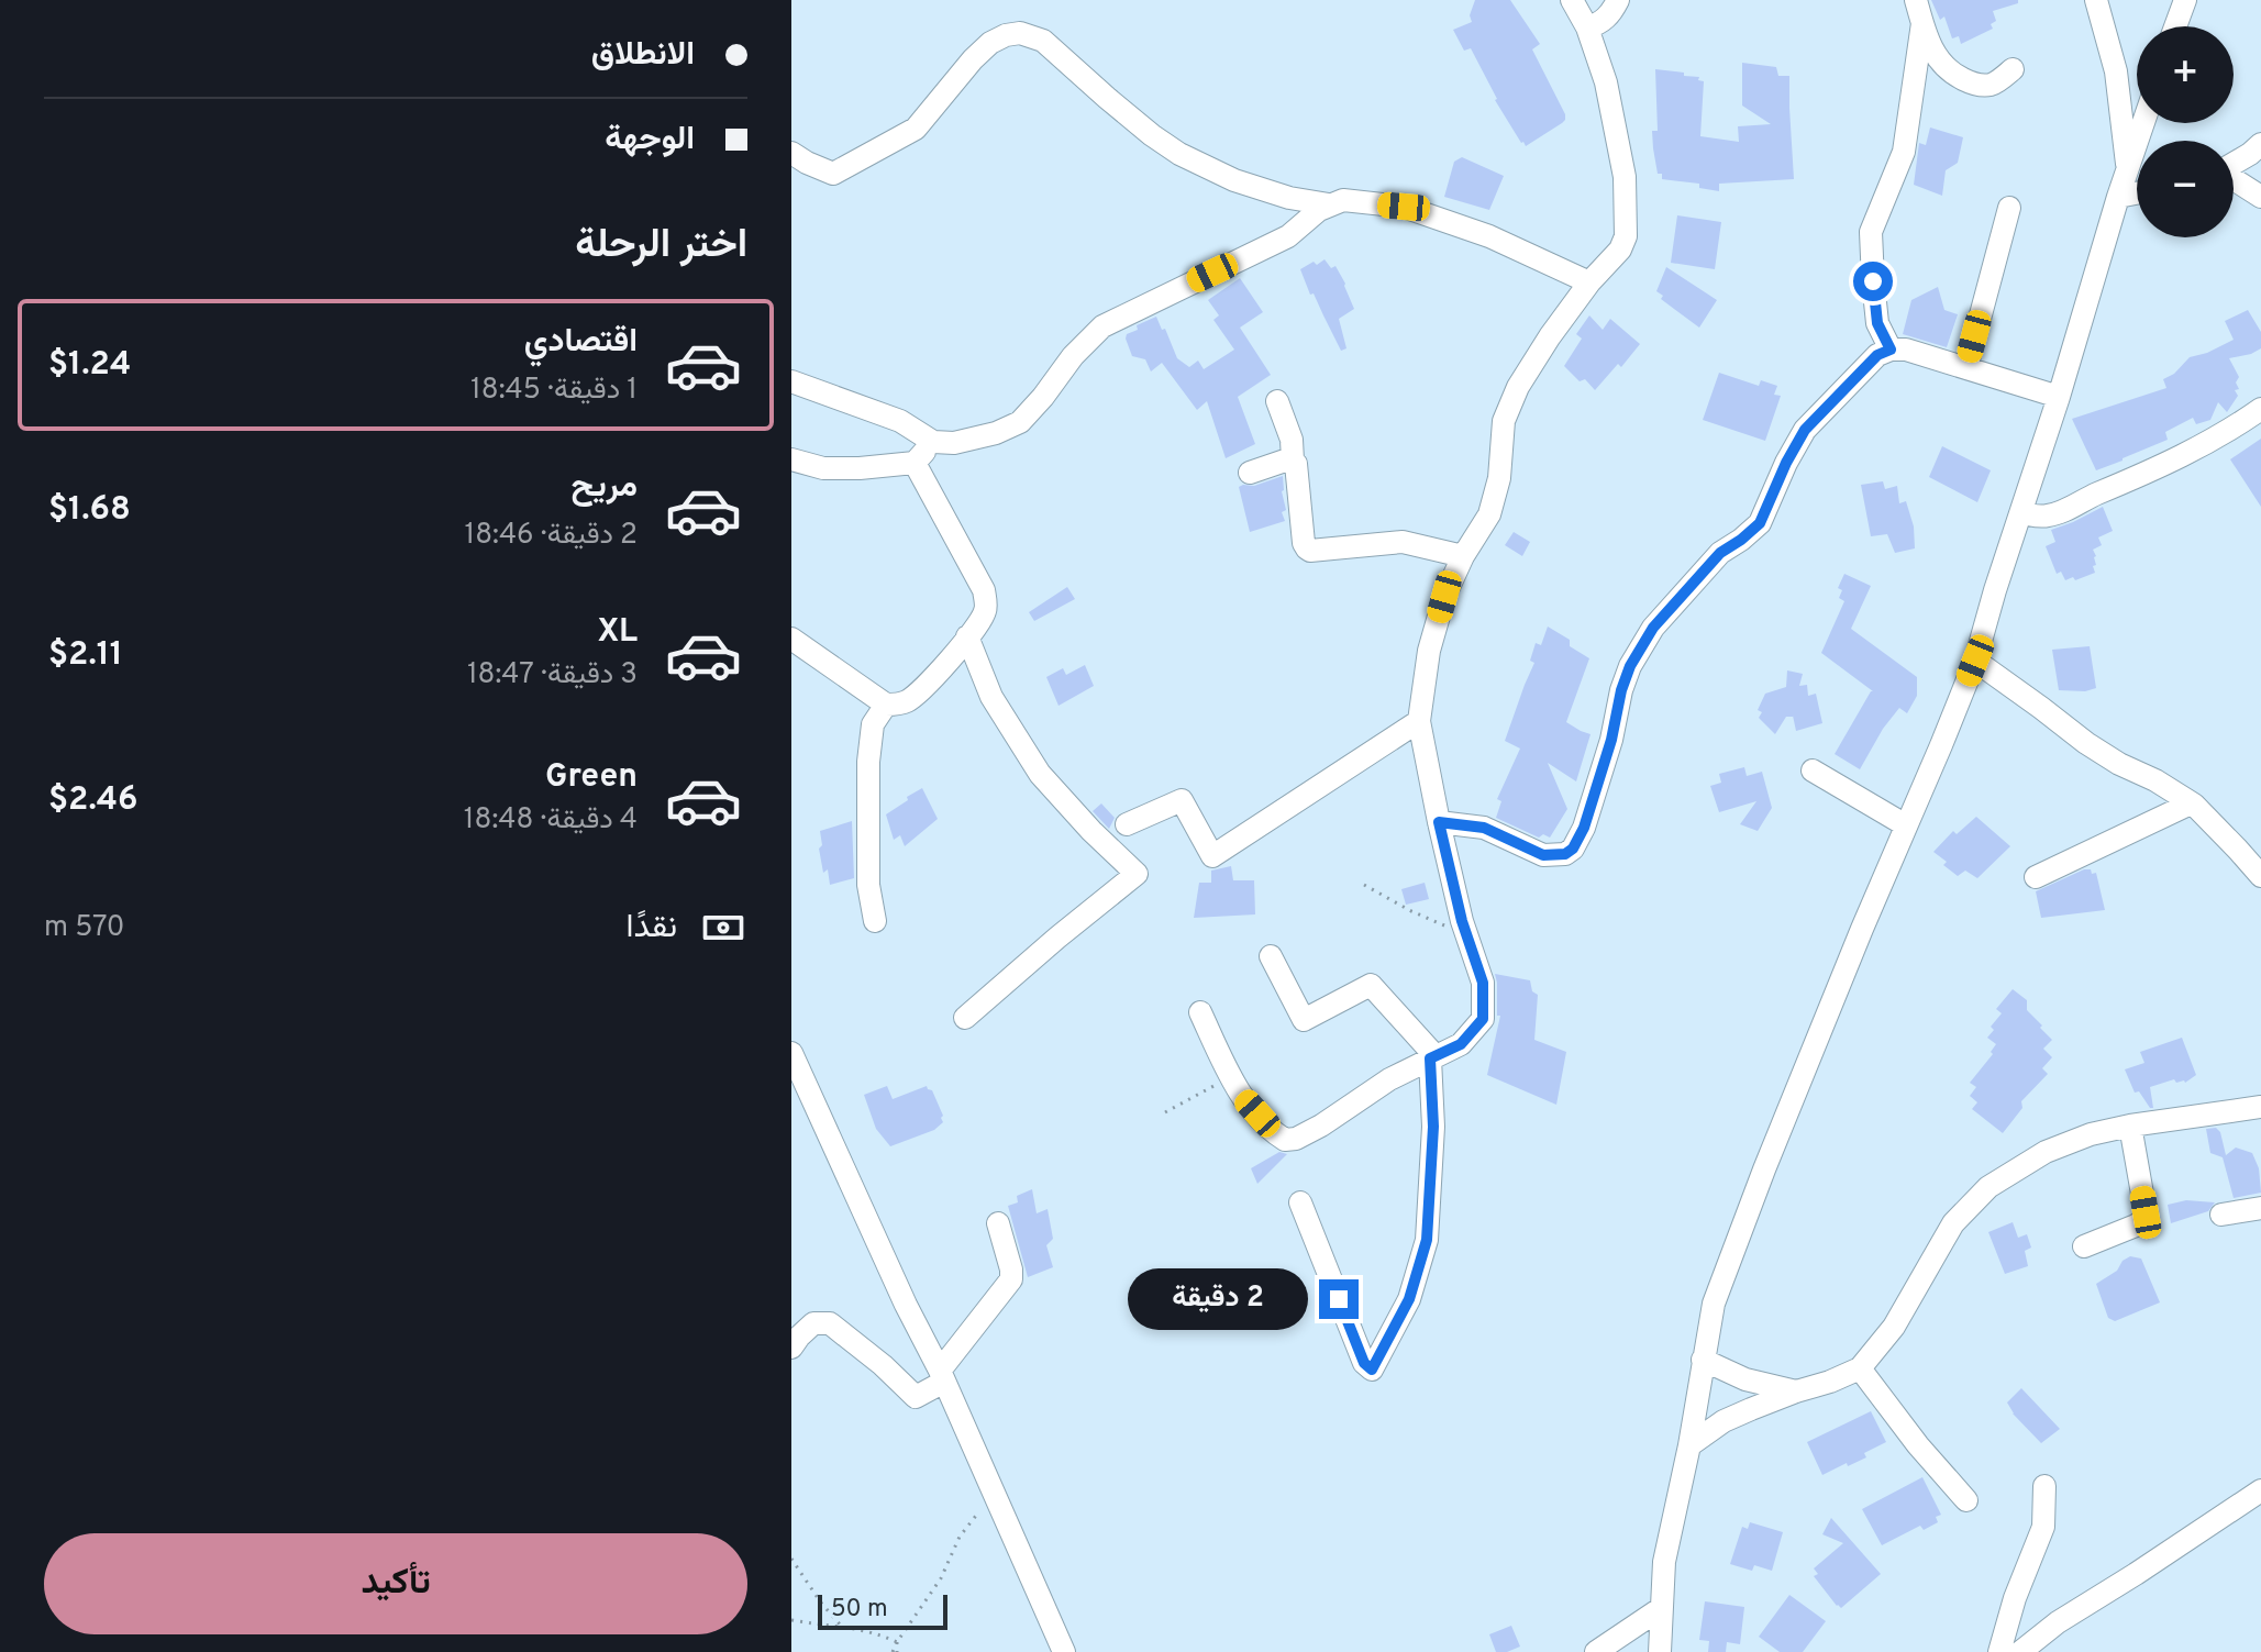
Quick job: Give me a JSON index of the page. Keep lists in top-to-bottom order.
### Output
{
  "scale_bar": "50 m",
  "page": {
    "banner": ["الانطلاق", "الوجهة"],
    "map_buttons": ["+", "−"],
    "heading": "اختر الرحلة",
    "list": [
      {
        "name": "اقتصادي",
        "note": "1 دقيقة · 18:45",
        "value": "$1.24"
      },
      {
        "name": "مريح",
        "note": "2 دقيقة · 18:46",
        "value": "$1.68"
      },
      {
        "name": "XL",
        "note": "3 دقيقة · 18:47",
        "value": "$2.11"
      },
      {
        "name": "Green",
        "note": "4 دقيقة · 18:48",
        "value": "$2.46"
      }
    ],
    "pay": ["نقدًا", "570 m"],
    "bubble": "2 دقيقة",
    "buttons": "تأكيد",
    "scale": "50 m"
  }
}
